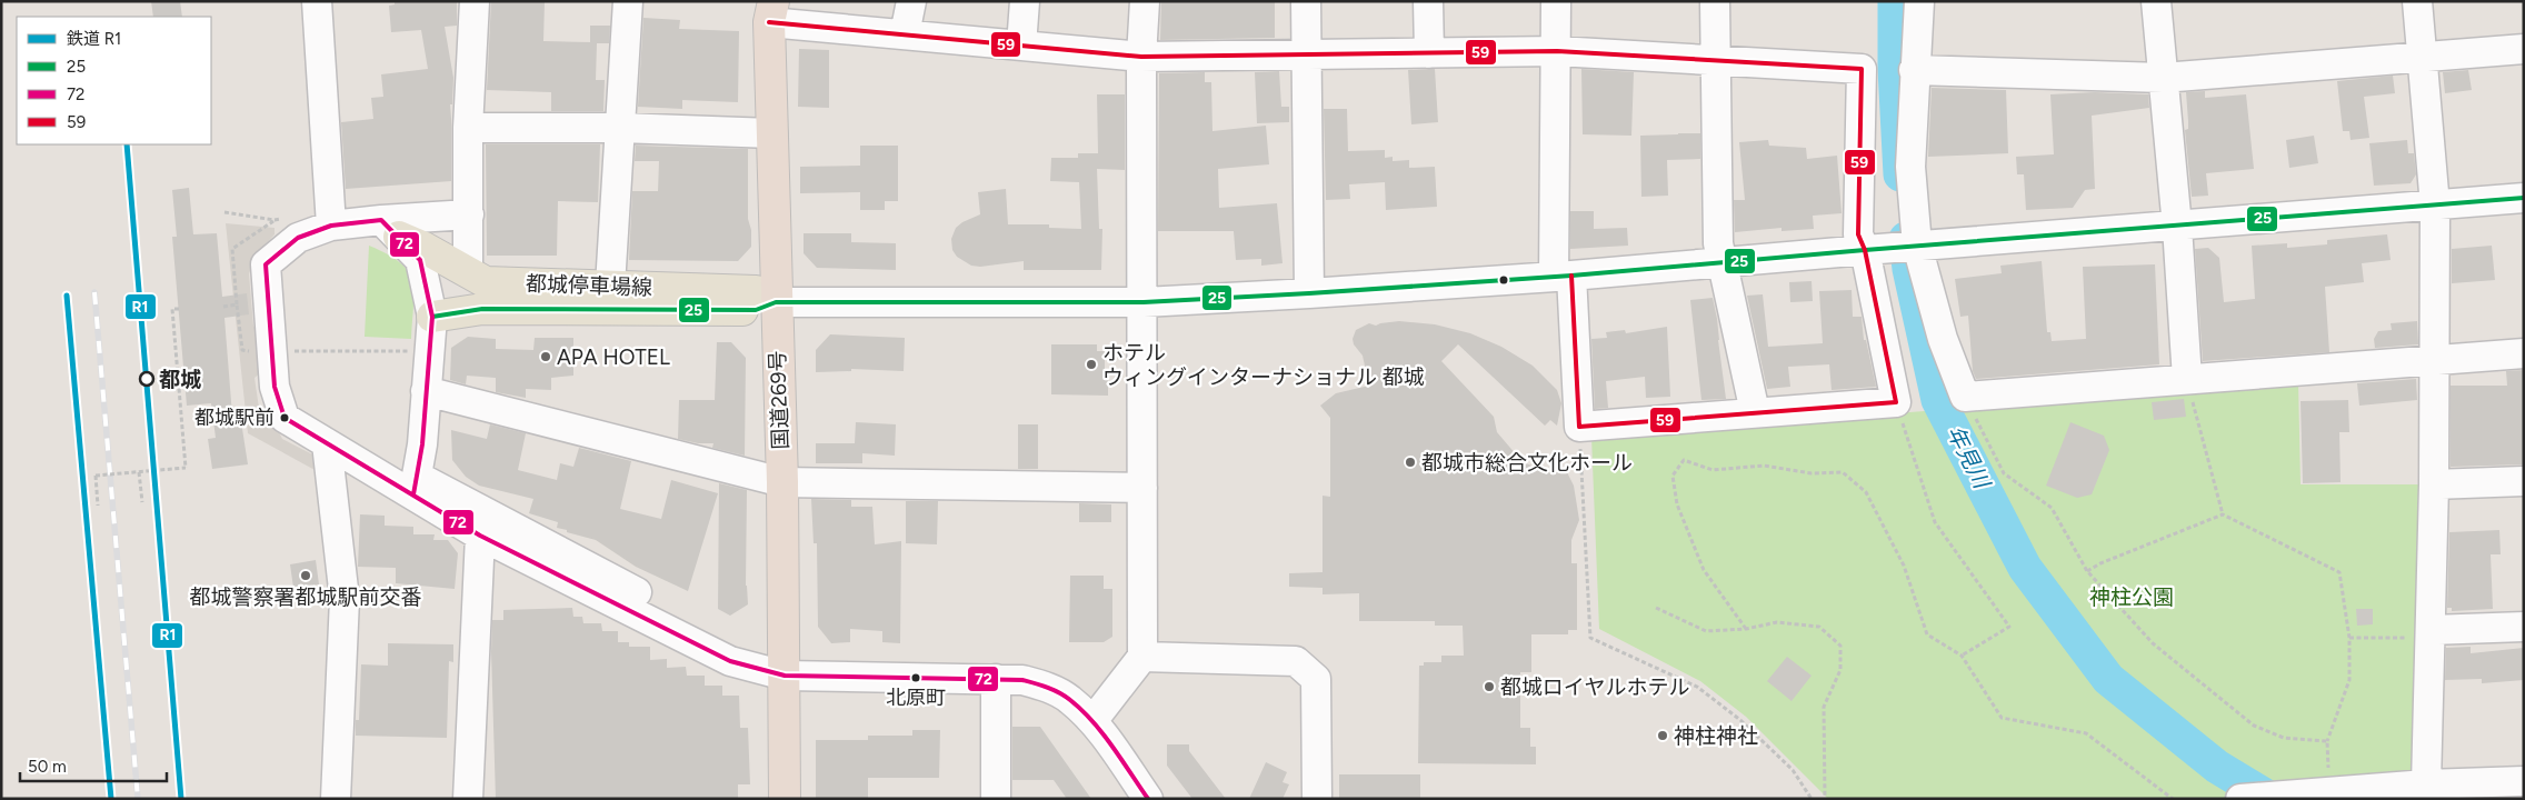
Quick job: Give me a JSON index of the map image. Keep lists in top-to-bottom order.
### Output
{
  "streets": {
    "highway": ["国道269号"],
    "main road": ["都城停車場線"]
  },
  "crossings": [
    ["都城停車場線", "国道269号"]
  ],
  "water": ["年見川"],
  "parks": ["神柱公園"],
  "places": [
    "APA HOTEL",
    "ホテル ウィングインターナショナル 都城",
    "都城",
    "都城駅前",
    "都城市総合文化ホール",
    "都城警察署都城駅前交番",
    "北原町",
    "都城ロイヤルホテル",
    "神柱神社"
  ],
  "lines": [
    "transit line 59",
    "rail line R1",
    "transit line 25",
    "transit line 72"
  ],
  "legend": [
    "鉄道 R1",
    "25",
    "72",
    "59"
  ],
  "scale_bar": "50 m"
}
